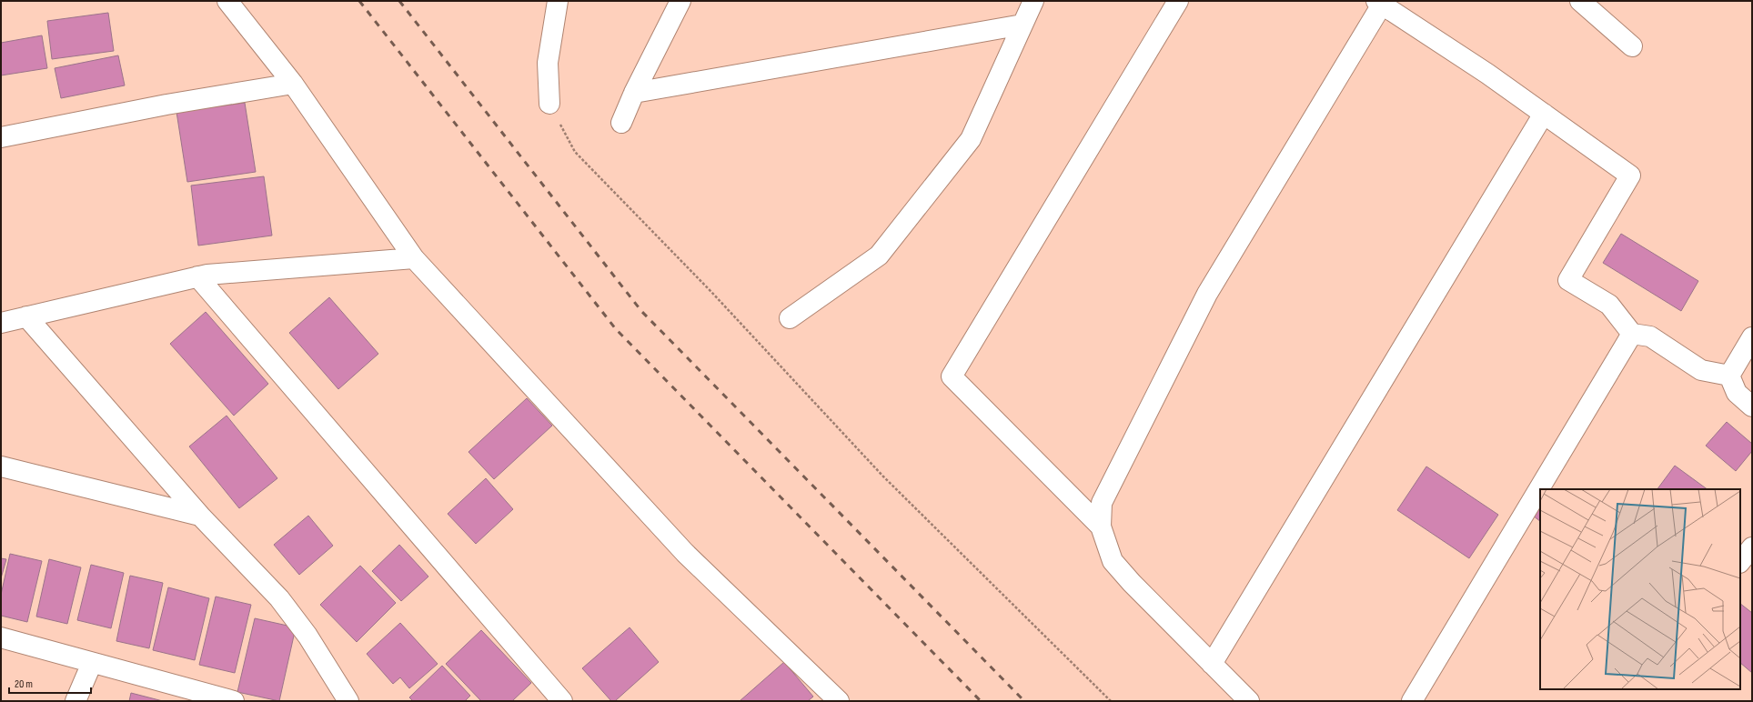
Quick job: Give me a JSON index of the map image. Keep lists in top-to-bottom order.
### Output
{
  "scale_bar": "20 m"
}
